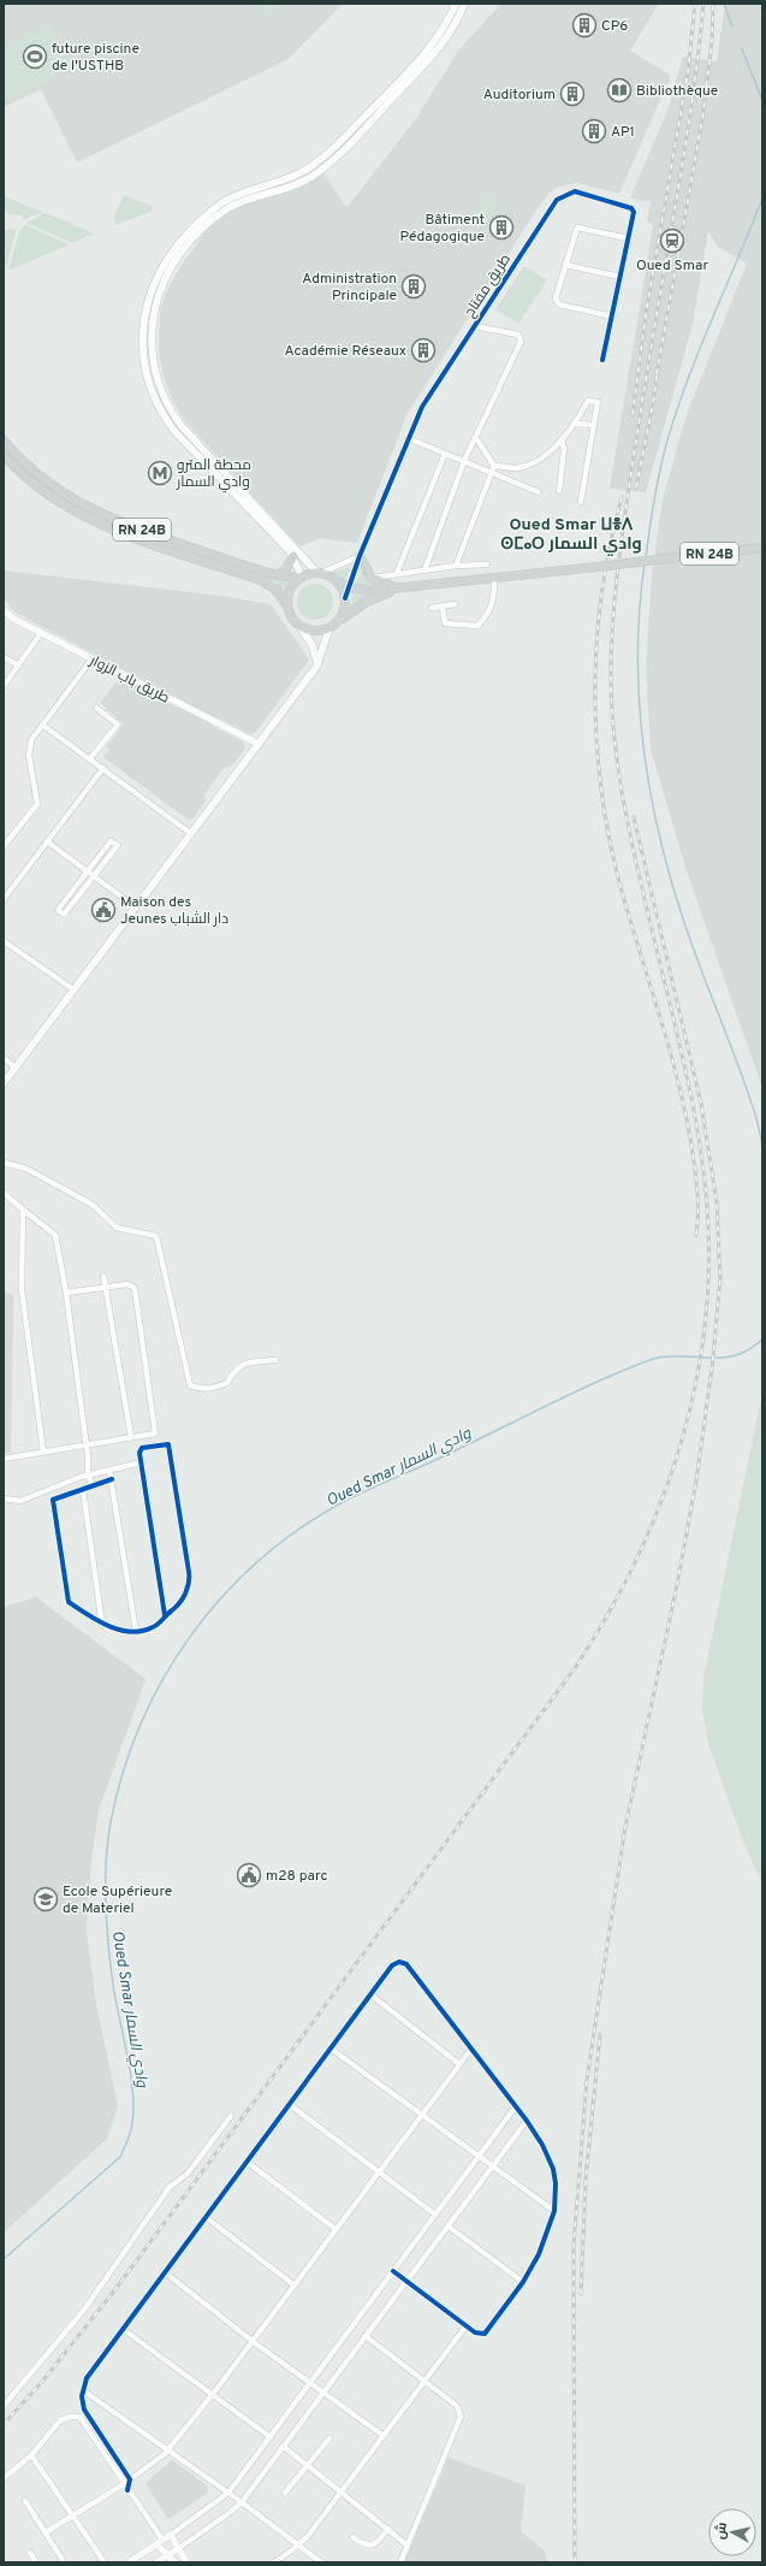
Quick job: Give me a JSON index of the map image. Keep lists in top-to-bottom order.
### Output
{
  "streets": {
    "main road": ["RN 24B"],
    "street": ["طريق مفتاح", "طريق باب الزوار"]
  },
  "crossings": [
    ["طريق مفتاح", "RN 24B"]
  ],
  "districts": ["Oued Smar ⵡⴻⴷ ⵙⵎⴰⵔ وادي السمار"],
  "water": ["Oued Smar وادي السمار"],
  "places": {
    "building": [
      "CP6",
      "Auditorium",
      "AP1",
      "Bâtiment Pédagogique",
      "Administration Principale",
      "Académie Réseaux"
    ],
    "sports": ["future piscine de l'USTHB"],
    "library": ["Bibliothèque"],
    "station": ["Oued Smar"],
    "metro station": ["محطة المترو وادي السمار"],
    "public building": ["Maison des Jeunes دار الشباب", "m28 parc"],
    "school or university": ["Ecole Supérieure de Materiel"]
  },
  "north": "left"
}
